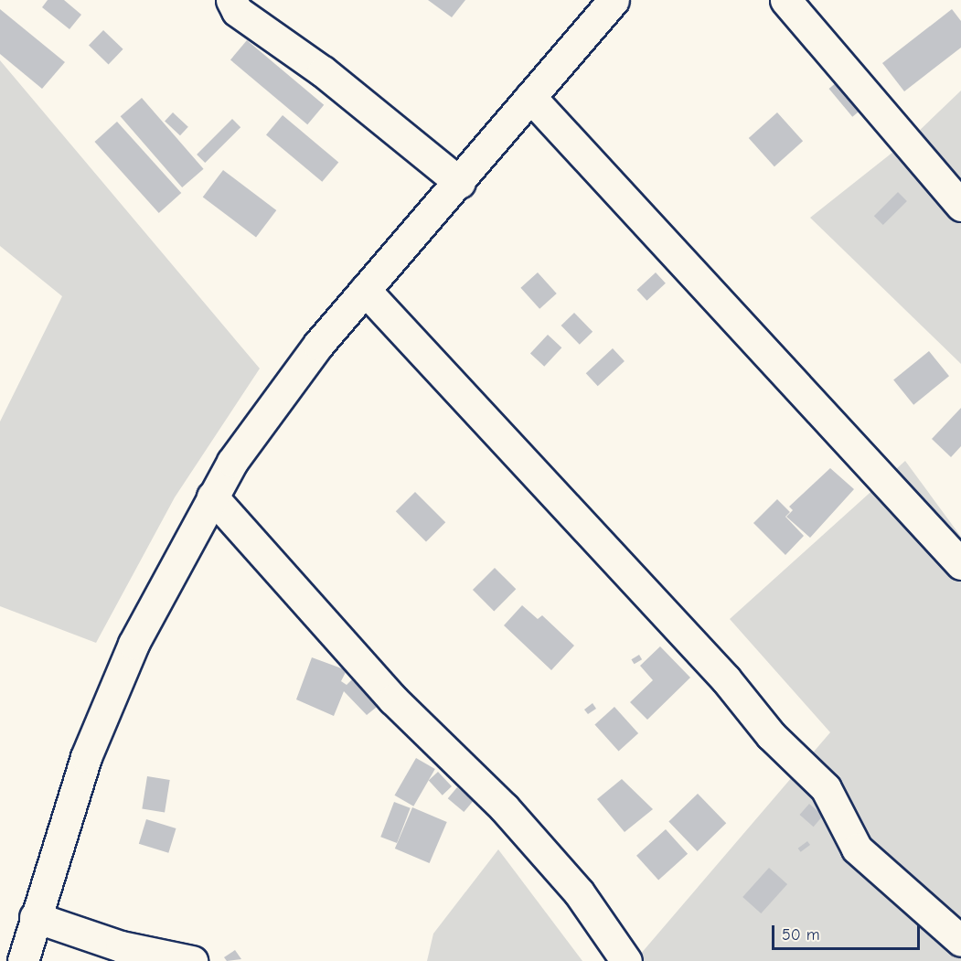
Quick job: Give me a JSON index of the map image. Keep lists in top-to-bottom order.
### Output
{
  "scale_bar": "50 m"
}
